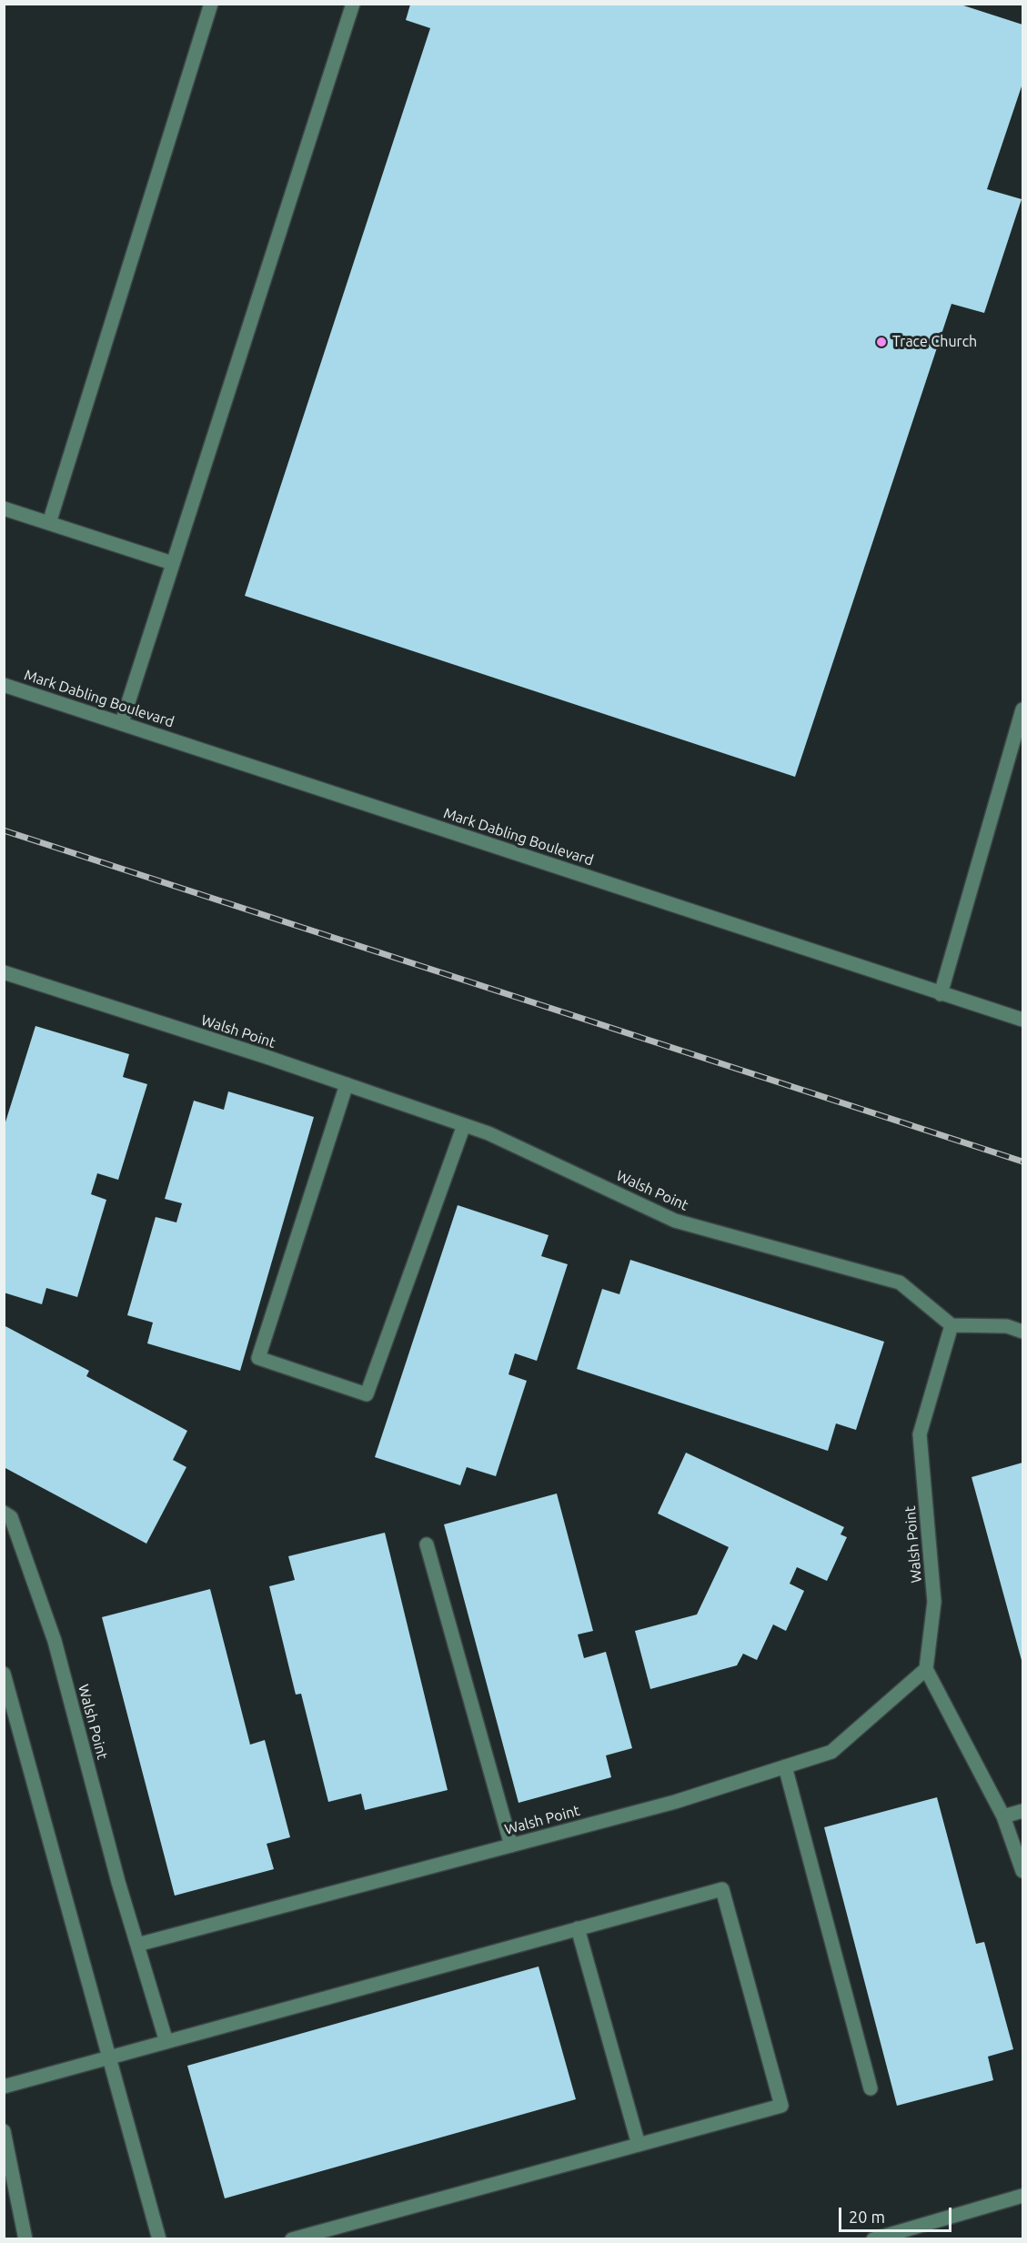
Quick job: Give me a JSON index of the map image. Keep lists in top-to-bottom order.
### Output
{
  "streets": {
    "street": ["Mark Dabling Boulevard", "Walsh Point"]
  },
  "places": ["Trace Church"],
  "scale_bar": "20 m"
}
